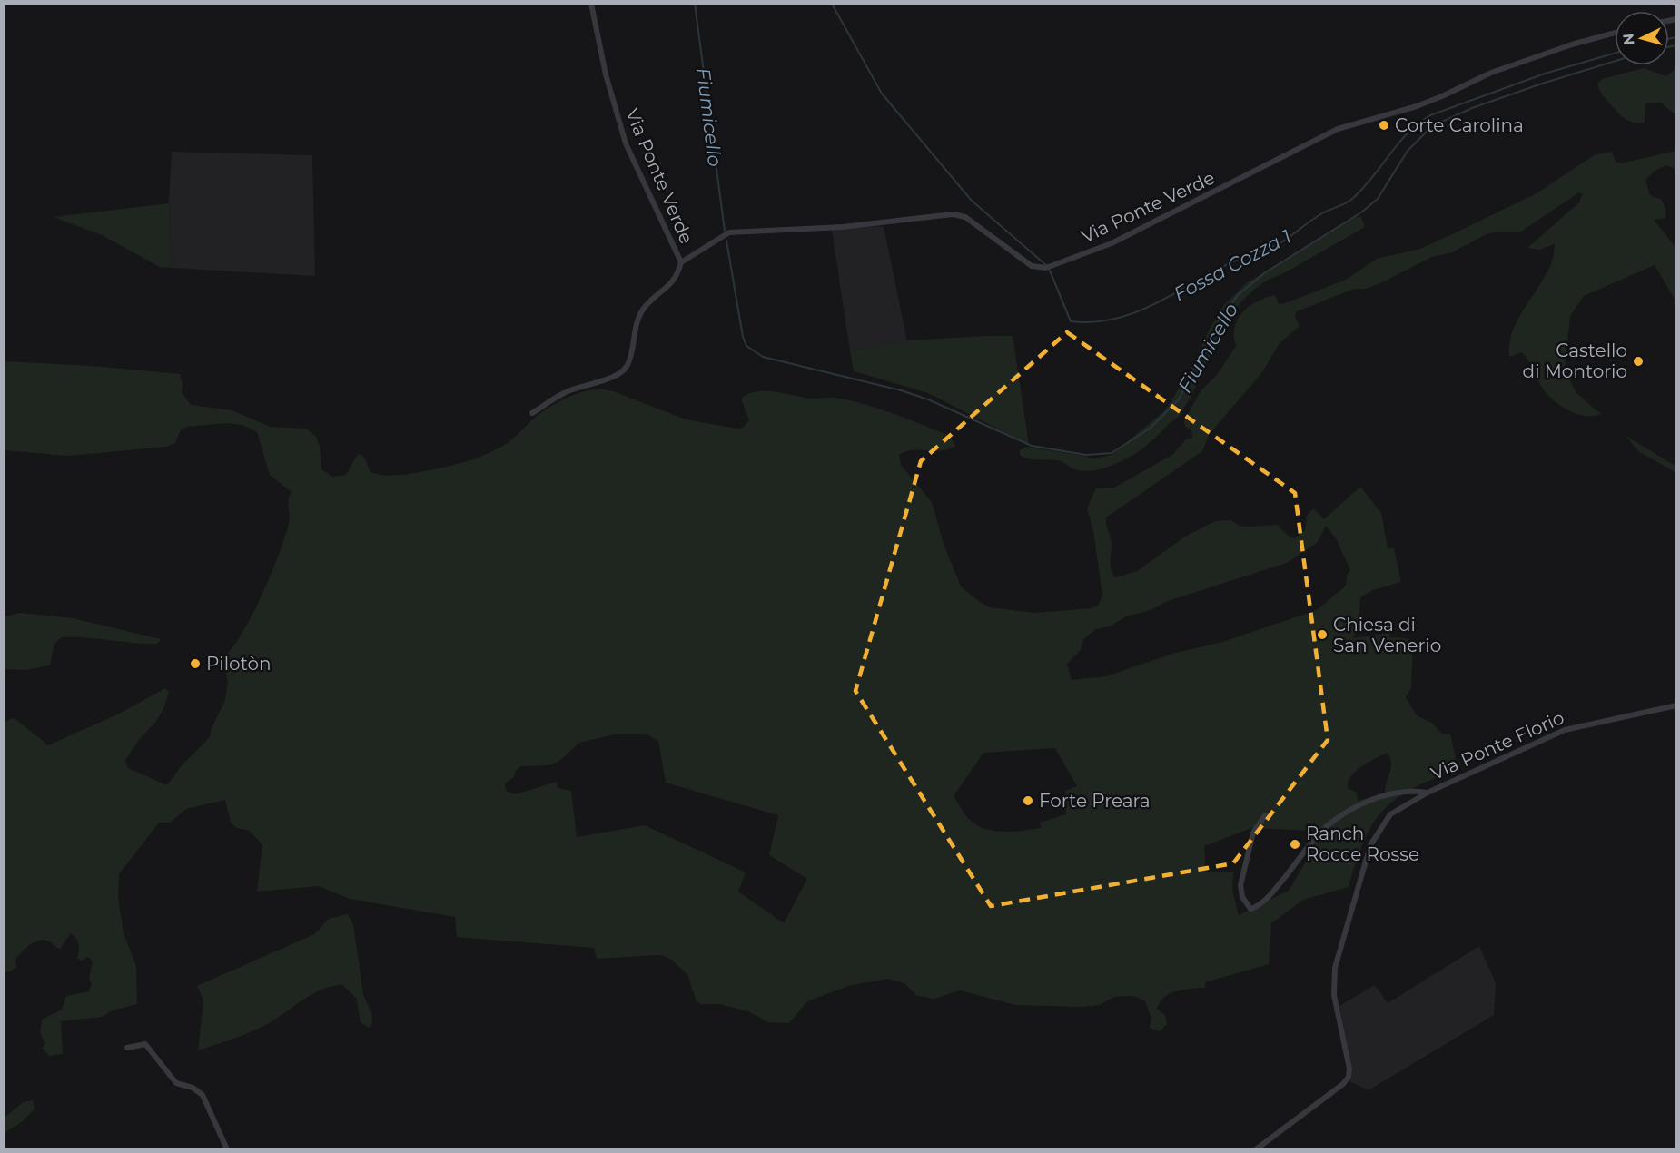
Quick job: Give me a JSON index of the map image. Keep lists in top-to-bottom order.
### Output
{
  "streets": {
    "street": ["Via Ponte Verde", "Via Ponte Florio"]
  },
  "water": ["Fiumicello", "Fossa Cozza 1"],
  "places": [
    "Corte Carolina",
    "Castello di Montorio",
    "Chiesa di San Venerio",
    "Pilotòn",
    "Forte Preara",
    "Ranch Rocce Rosse"
  ],
  "north": "left"
}
